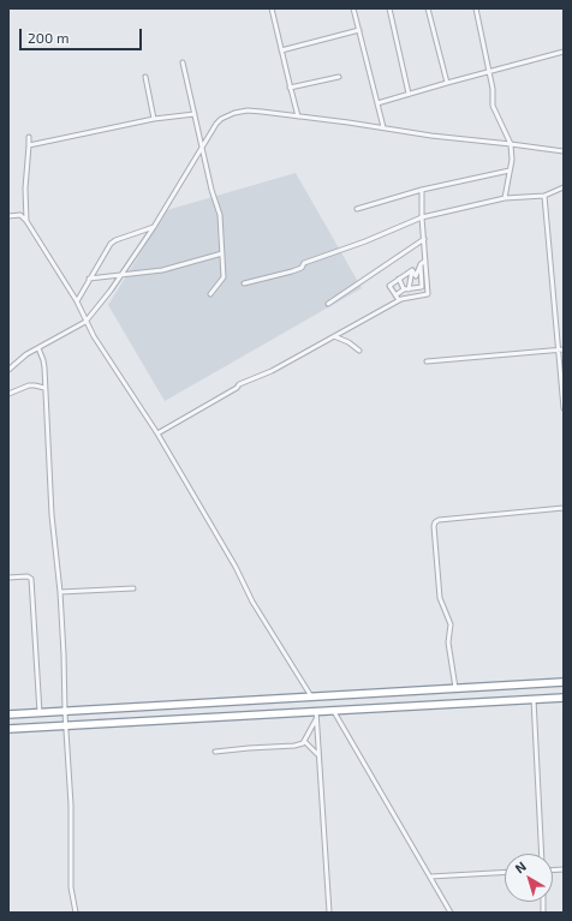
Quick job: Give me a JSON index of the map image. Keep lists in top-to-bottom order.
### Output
{
  "scale_bar": "200 m",
  "north": "top left"
}
